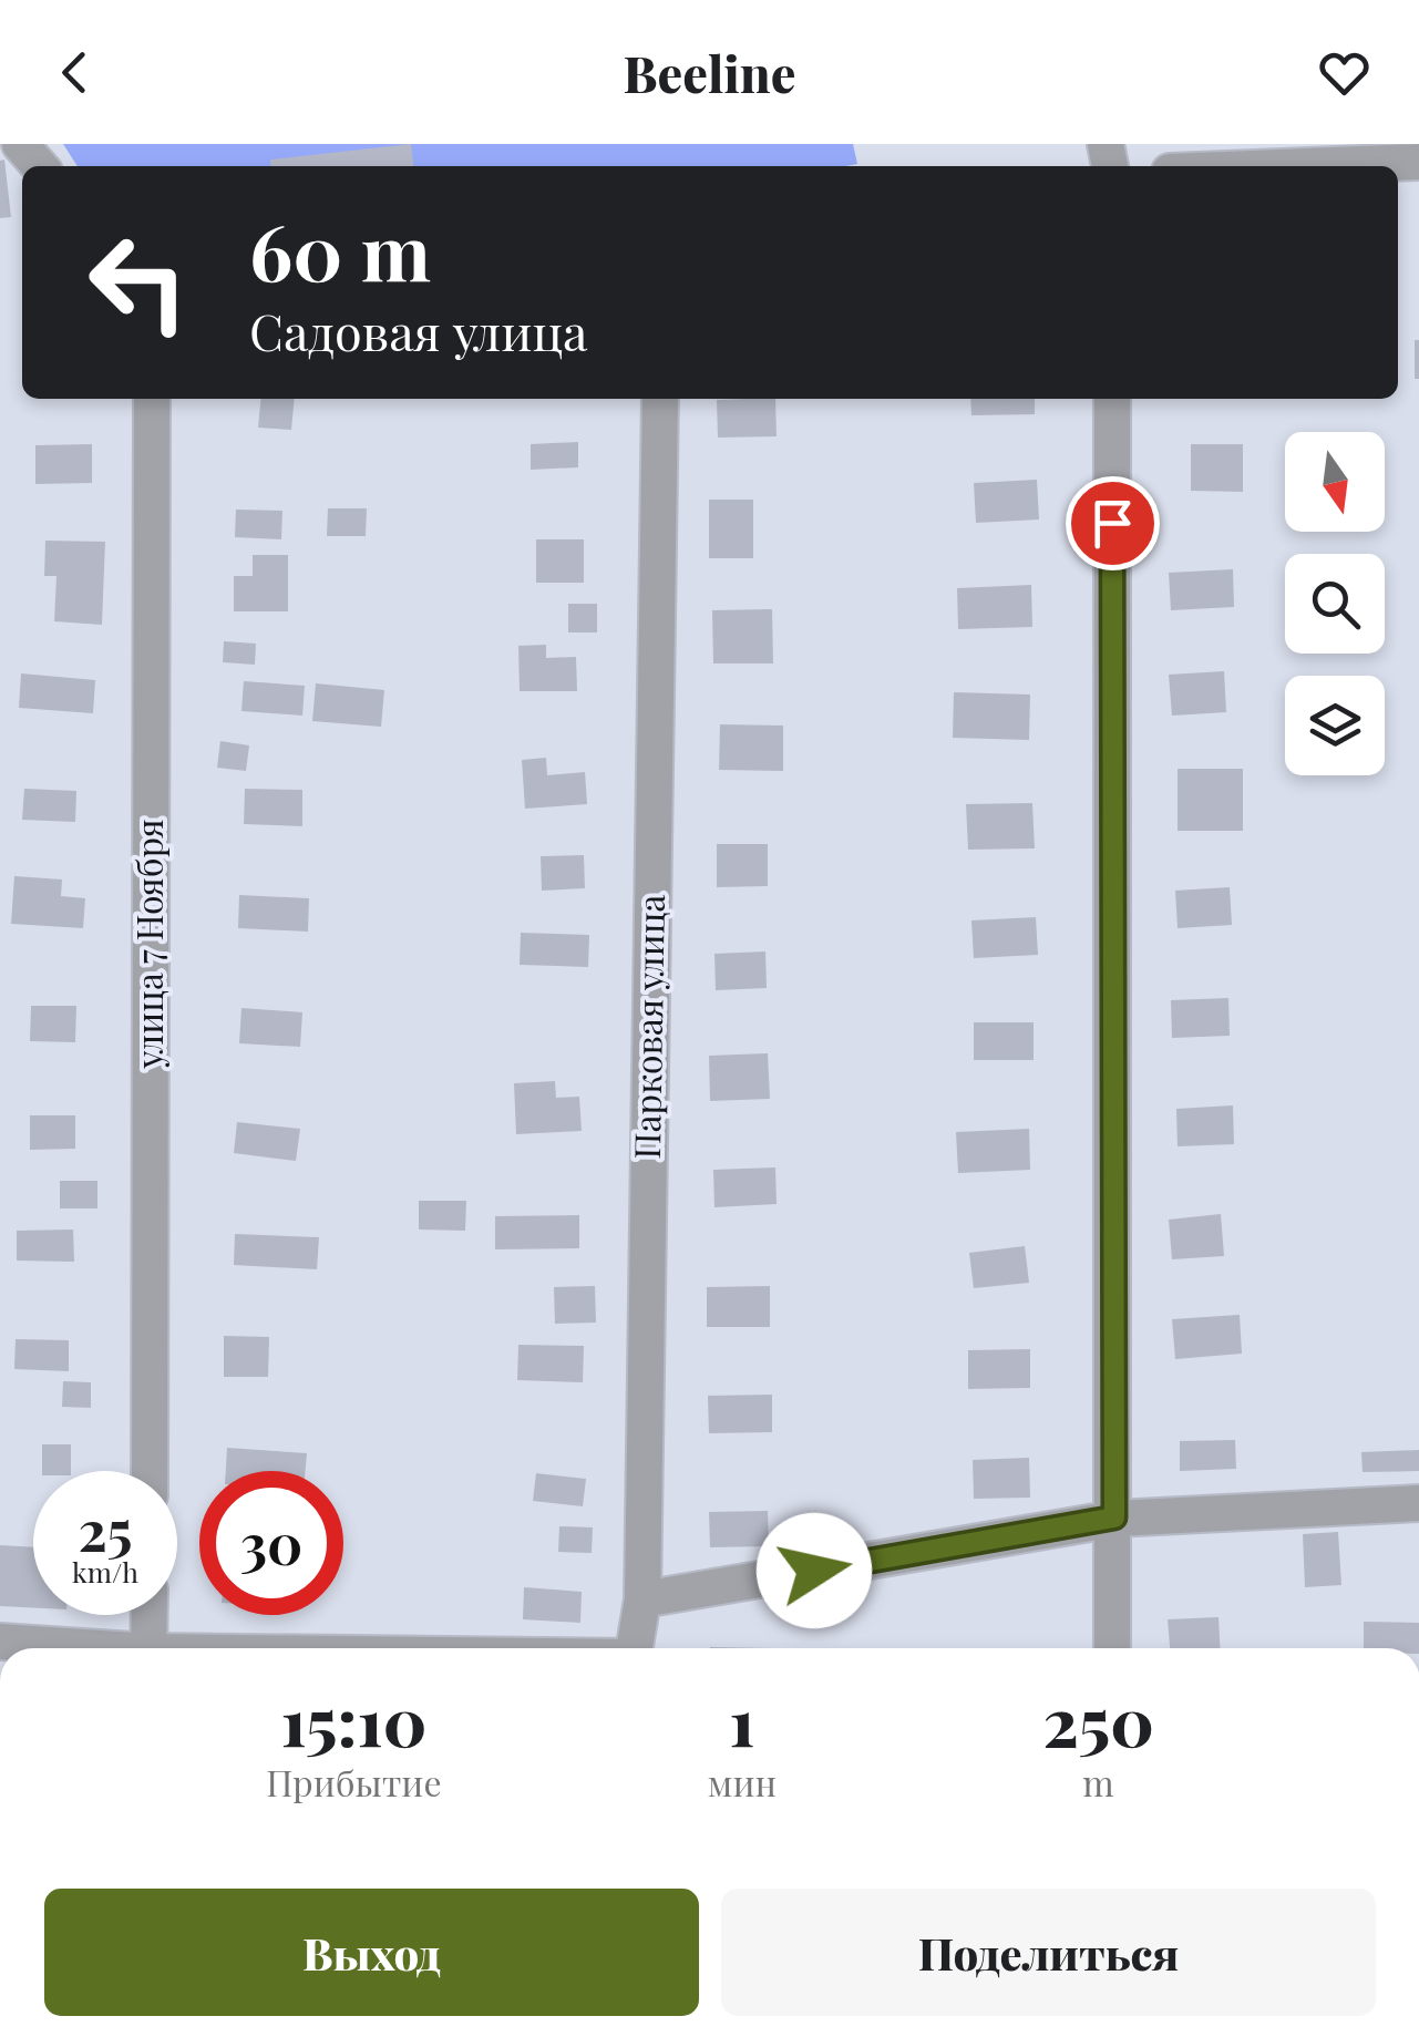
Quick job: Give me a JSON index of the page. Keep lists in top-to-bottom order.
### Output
{
  "streets": {
    "street": ["улица 7 Ноября", "Парковая улица"]
  },
  "north": "bottom",
  "page": {
    "header": "Beeline",
    "turn": ["60 m", "Садовая улица"],
    "speed": "25 km/h",
    "limit": "30",
    "eta": [
      "15:10",
      "Прибытие",
      "1",
      "мин",
      "250",
      "m"
    ],
    "buttons": ["Выход", "Поделиться"]
  }
}
